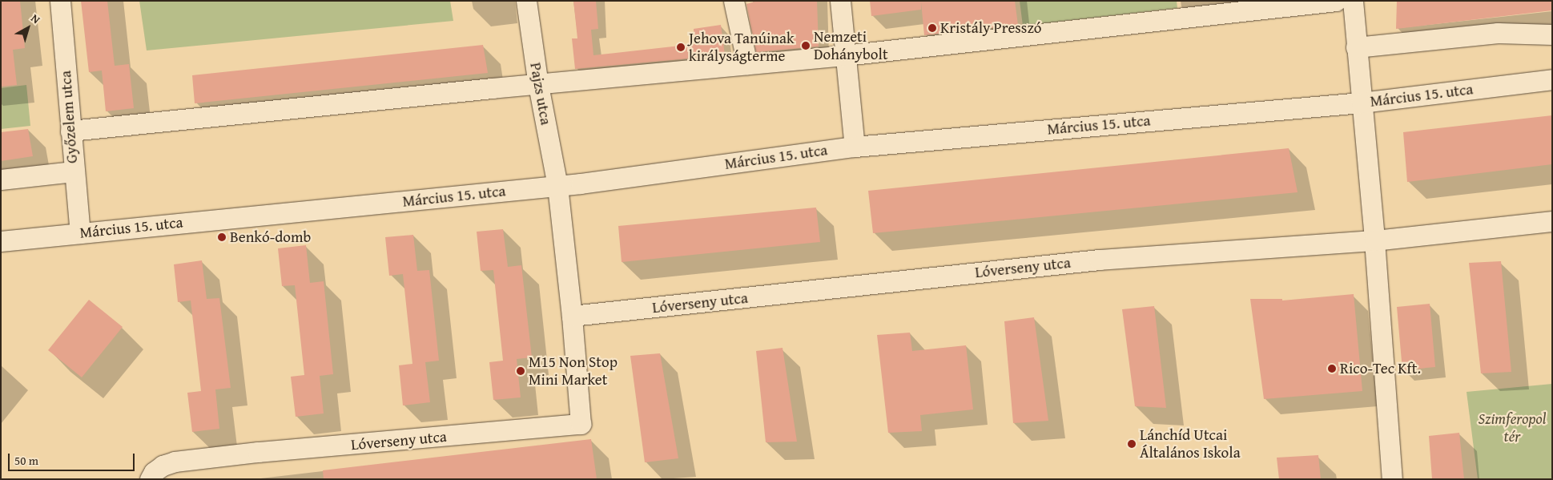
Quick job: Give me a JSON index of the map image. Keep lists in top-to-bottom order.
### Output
{
  "streets": {
    "street": [
      "Pajzs utca",
      "Március 15. utca",
      "Győzelem utca",
      "Lóverseny utca"
    ]
  },
  "crossings": [
    ["Pajzs utca", "Március 15. utca"],
    ["Pajzs utca", "Lóverseny utca"],
    ["Március 15. utca", "Győzelem utca"]
  ],
  "parks": ["Szimferopol tér"],
  "places": [
    "Kristály Presszó",
    "Nemzeti Dohánybolt",
    "Jehova Tanúinak királyságterme",
    "Benkó-domb",
    "Rico-Tec Kft.",
    "M15 Non Stop Mini Market",
    "Lánchíd Utcai Általános Iskola"
  ],
  "scale_bar": "50 m",
  "north": "top right"
}
